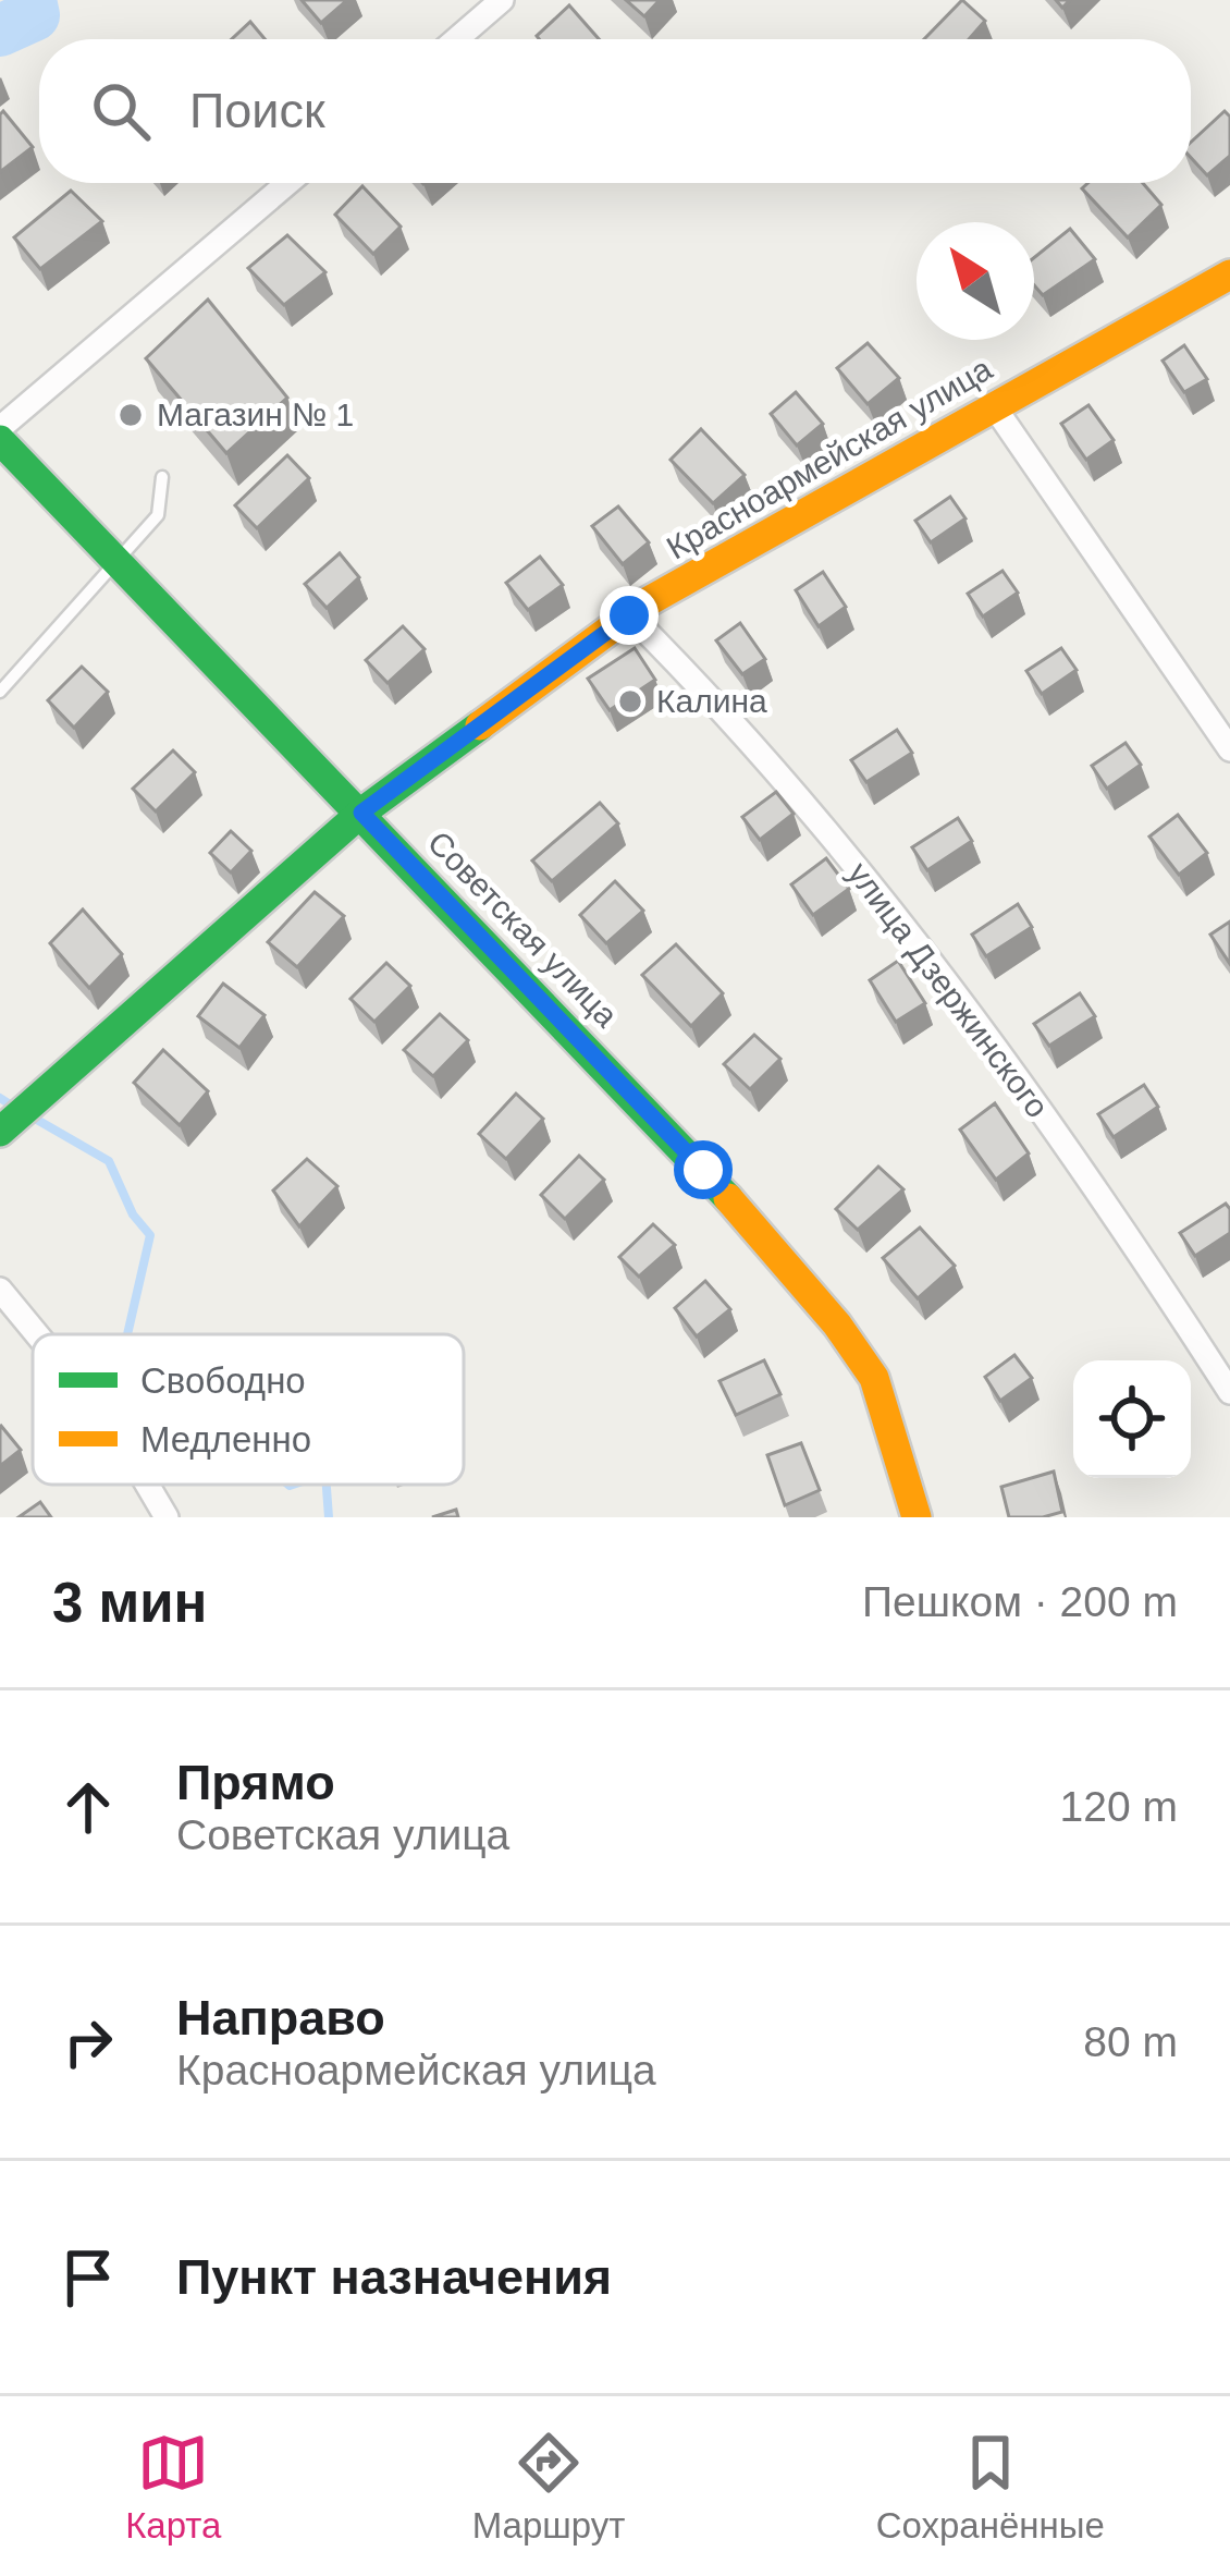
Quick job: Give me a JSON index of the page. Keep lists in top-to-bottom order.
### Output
{
  "streets": {
    "street": ["Красноармейская улица", "Советская улица", "улица Дзержинского"]
  },
  "crossings": [
    ["Красноармейская улица", "Советская улица"],
    ["Красноармейская улица", "улица Дзержинского"]
  ],
  "places": ["Магазин № 1", "Калина"],
  "legend": ["Свободно", "Медленно"],
  "north": "top left",
  "page": {
    "search": "Поиск",
    "heading": ["3 мин", "Пешком · 200 m"],
    "list": [
      ["Прямо", "Советская улица", "120 m"],
      ["Направо", "Красноармейская улица", "80 m"],
      "Пункт назначения"
    ],
    "nav": ["Карта", "Маршрут", "Сохранённые"]
  }
}
